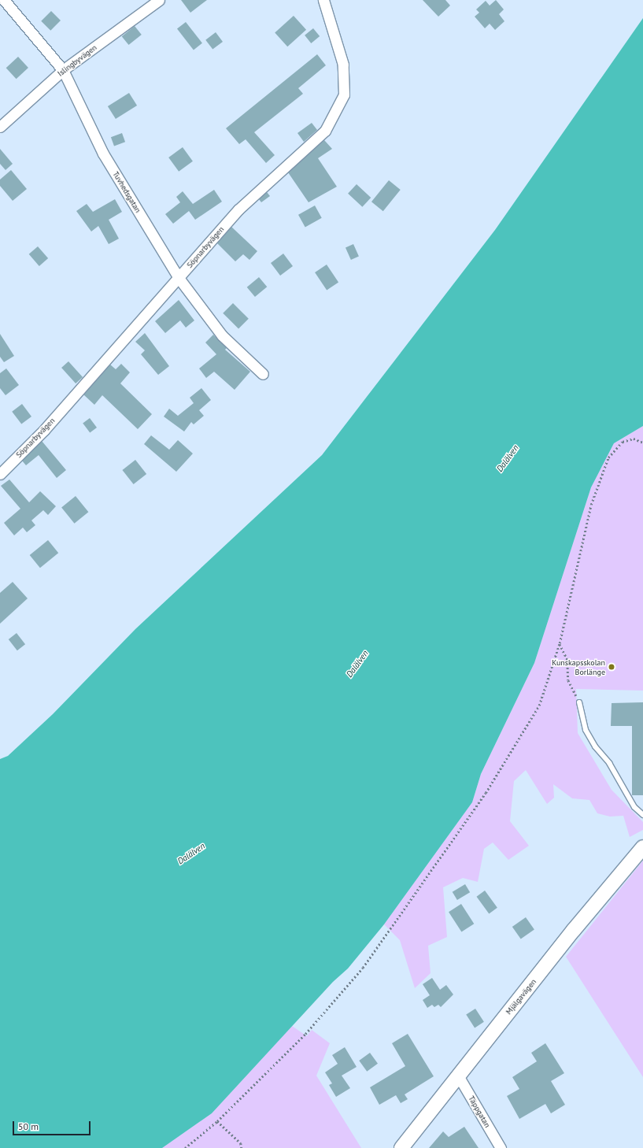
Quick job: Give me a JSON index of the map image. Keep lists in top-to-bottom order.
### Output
{
  "streets": {
    "street": [
      "Islingbyvägen",
      "Tuvhedsgatan",
      "Söpnarbyvägen",
      "Mjälgavägen",
      "Täppgatan"
    ]
  },
  "crossings": [
    ["Islingbyvägen", "Tuvhedsgatan"],
    ["Tuvhedsgatan", "Söpnarbyvägen"],
    ["Mjälgavägen", "Täppgatan"]
  ],
  "water": ["Dalälven"],
  "places": ["Kunskapsskolan Borlänge"],
  "scale_bar": "50 m"
}
